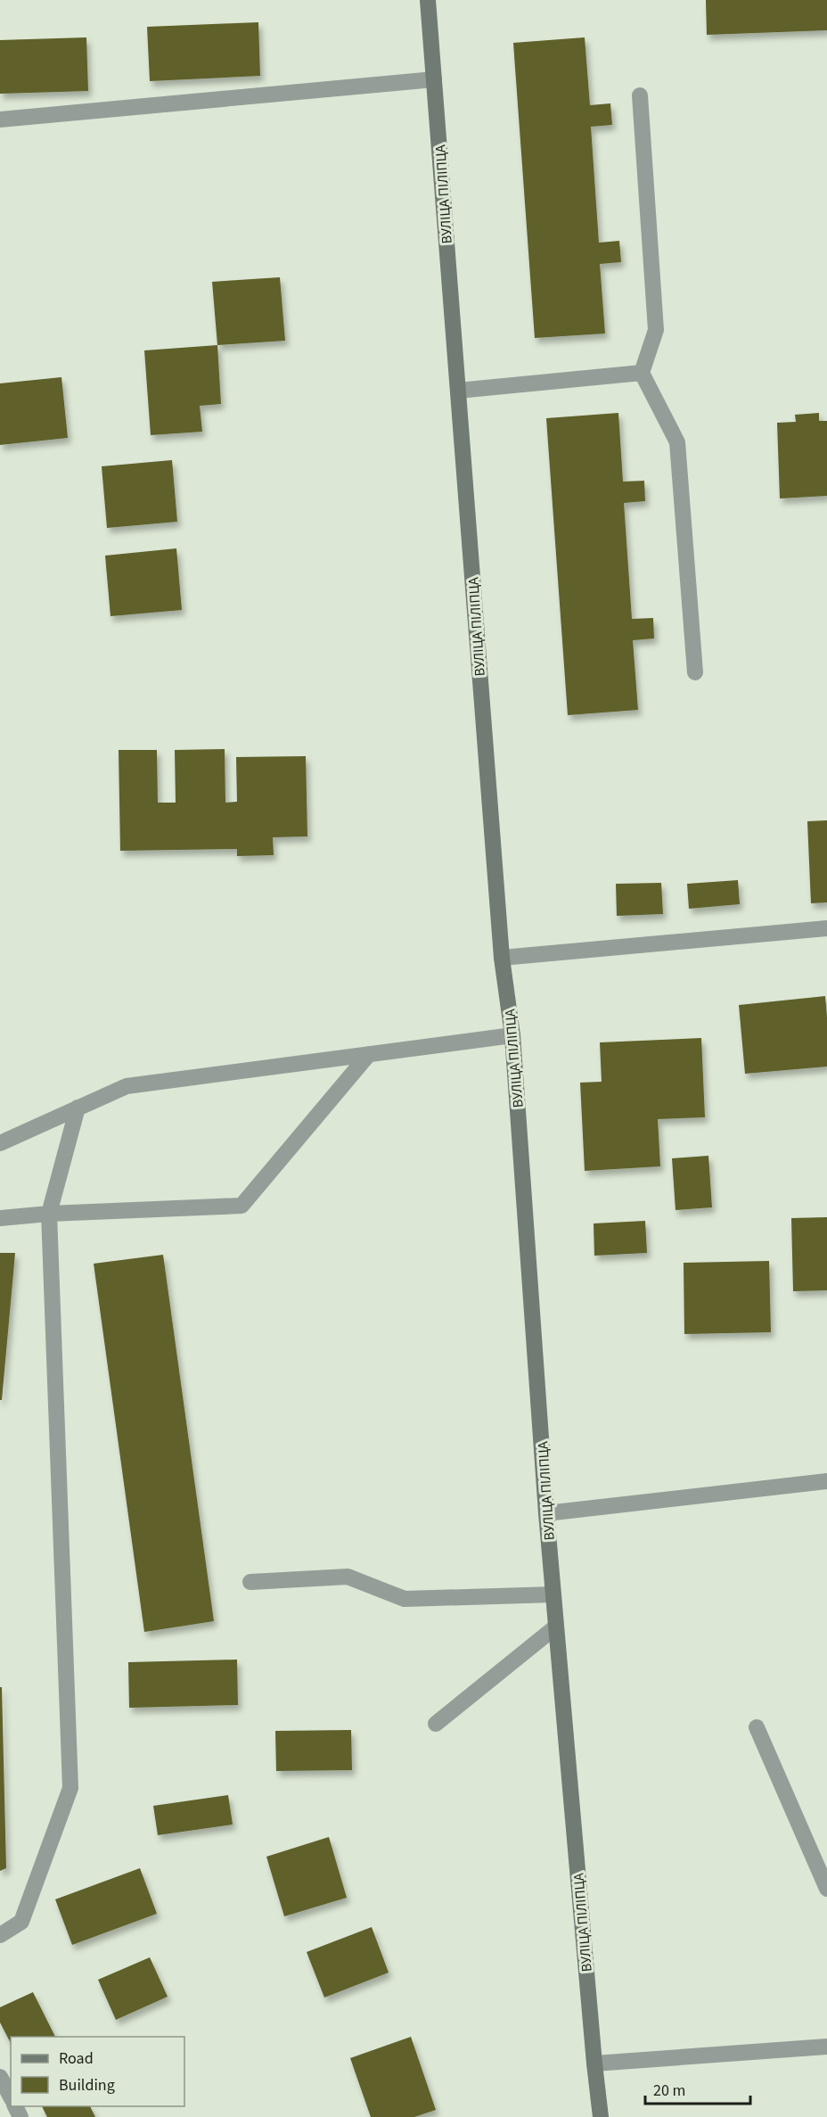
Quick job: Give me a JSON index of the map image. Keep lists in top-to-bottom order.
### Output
{
  "streets": {
    "street": ["ВУЛІЦА ПІЛІПЦА"]
  },
  "legend": ["Road", "Building"],
  "scale_bar": "20 m"
}
